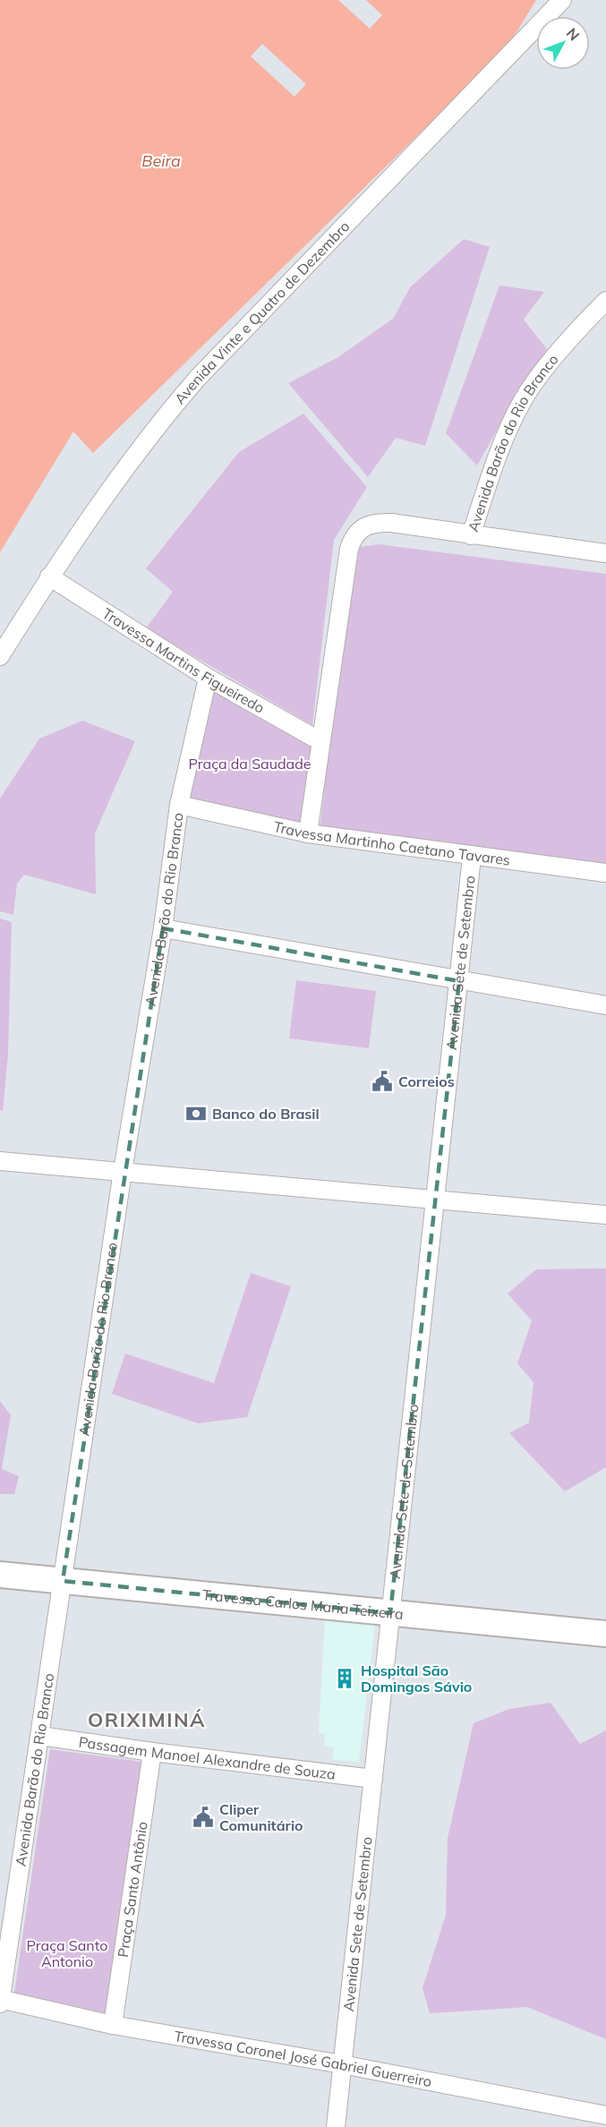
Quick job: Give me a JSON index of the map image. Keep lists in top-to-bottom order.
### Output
{
  "streets": {
    "street": [
      "Avenida Vinte e Quatro de Dezembro",
      "Avenida Barão do Rio Branco",
      "Travessa Martins Figueiredo",
      "Travessa Martinho Caetano Tavares",
      "Avenida Sete de Setembro",
      "Travessa Carlos Maria Teixeira",
      "Passagem Manoel Alexandre de Souza",
      "Praça Santo Antônio",
      "Travessa Coronel José Gabriel Guerreiro"
    ]
  },
  "crossings": [
    ["Avenida Vinte e Quatro de Dezembro", "Travessa Martins Figueiredo"],
    ["Avenida Barão do Rio Branco", "Travessa Martins Figueiredo"],
    ["Avenida Barão do Rio Branco", "Travessa Martinho Caetano Tavares"],
    ["Avenida Barão do Rio Branco", "Travessa Carlos Maria Teixeira"],
    ["Avenida Barão do Rio Branco", "Passagem Manoel Alexandre de Souza"],
    ["Avenida Barão do Rio Branco", "Travessa Coronel José Gabriel Guerreiro"],
    ["Travessa Martinho Caetano Tavares", "Avenida Sete de Setembro"],
    ["Avenida Sete de Setembro", "Travessa Carlos Maria Teixeira"],
    ["Avenida Sete de Setembro", "Passagem Manoel Alexandre de Souza"],
    ["Avenida Sete de Setembro", "Travessa Coronel José Gabriel Guerreiro"],
    ["Passagem Manoel Alexandre de Souza", "Praça Santo Antônio"],
    ["Praça Santo Antônio", "Travessa Coronel José Gabriel Guerreiro"]
  ],
  "districts": ["ORIXIMINÁ"],
  "water": ["Beira"],
  "parks": ["Praça da Saudade", "Praça Santo Antonio"],
  "places": {
    "public building": ["Correios", "Cliper Comunitário"],
    "bank": ["Banco do Brasil"],
    "building": ["Hospital São Domingos Sávio"]
  },
  "north": "top right"
}
